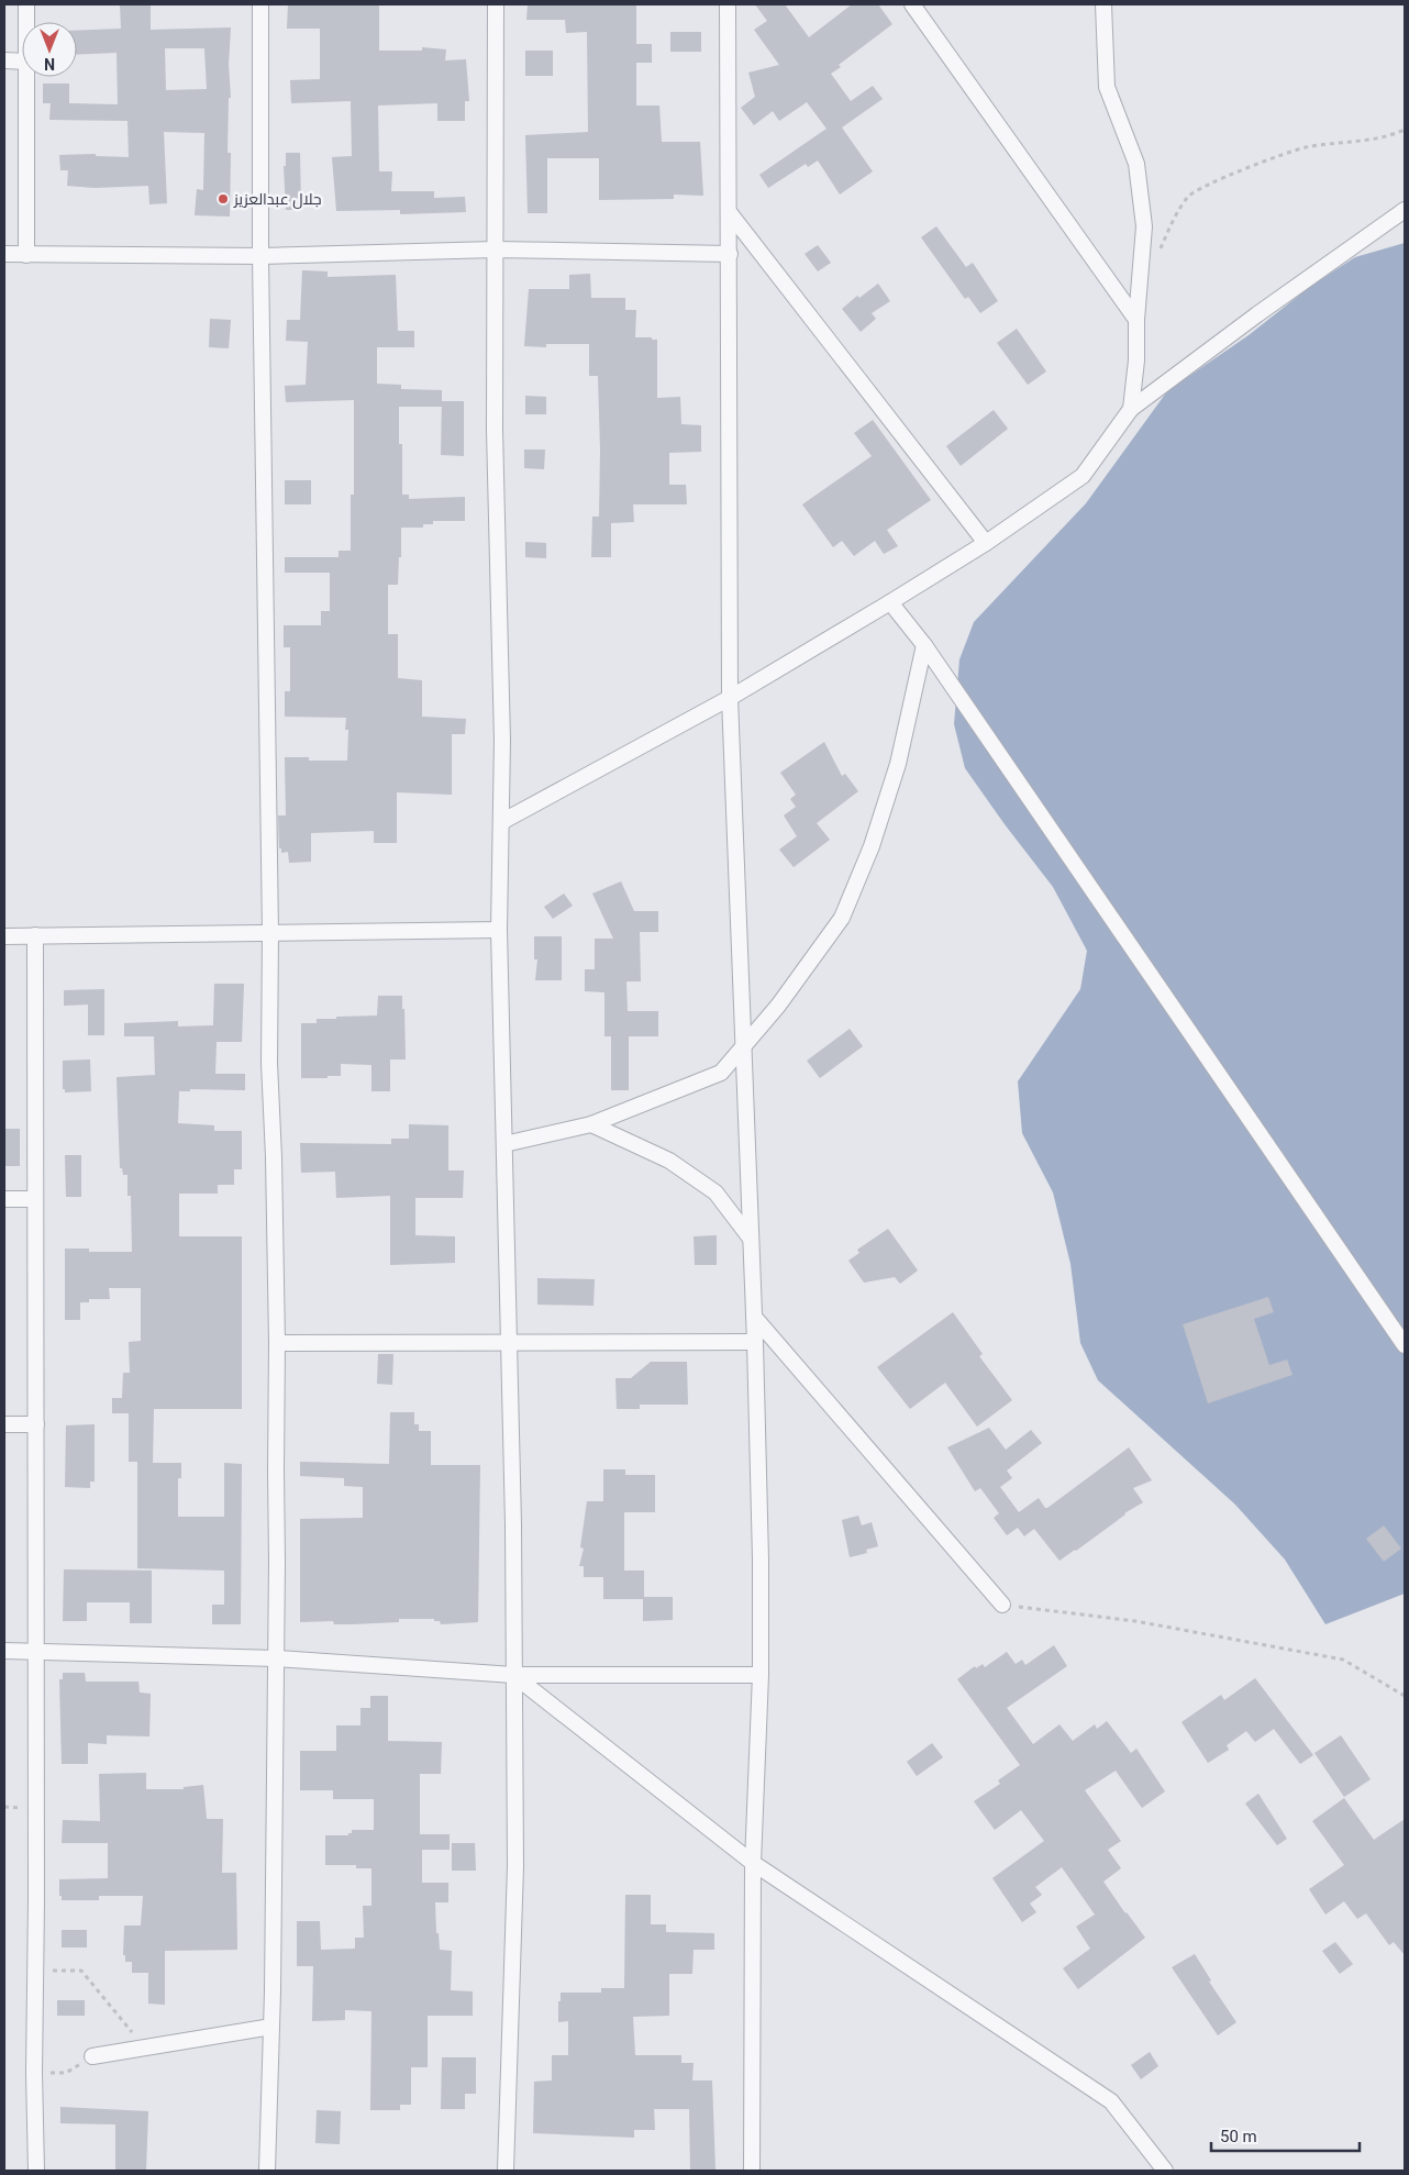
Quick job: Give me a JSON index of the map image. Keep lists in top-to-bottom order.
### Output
{
  "places": ["جلال عبدالعزيز"],
  "scale_bar": "50 m",
  "north": "bottom"
}
